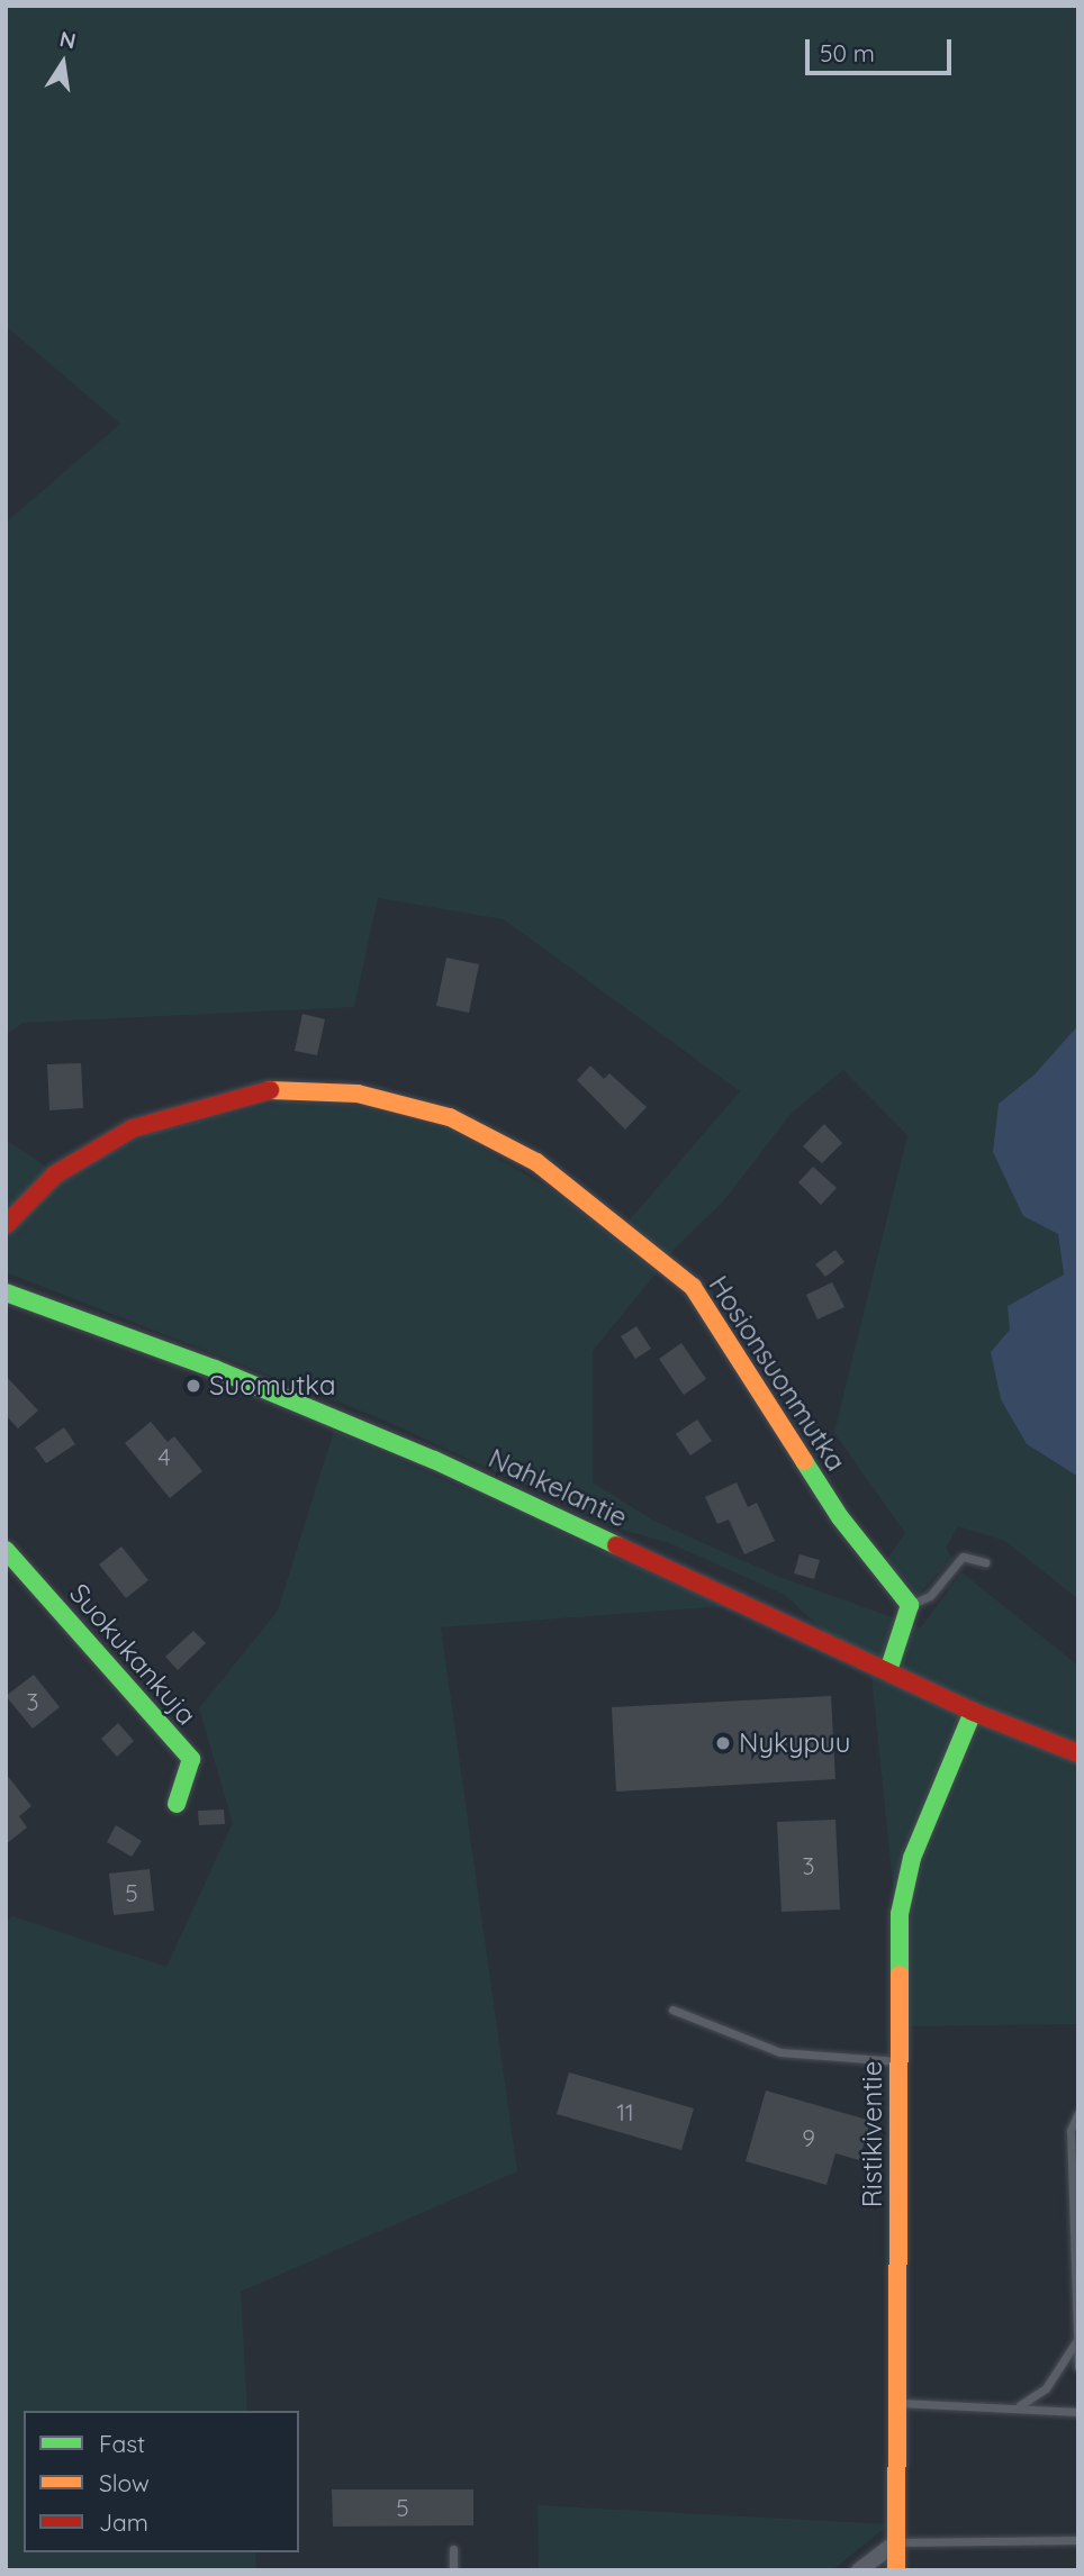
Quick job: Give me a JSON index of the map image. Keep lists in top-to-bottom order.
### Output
{
  "streets": {
    "street": [
      "Hosionsuonmutka",
      "Nahkelantie",
      "Suokukankuja",
      "Ristikiventie"
    ]
  },
  "crossings": [
    ["Nahkelantie", "Ristikiventie"]
  ],
  "places": ["Suomutka", "Nykypuu"],
  "house_numbers": [
    "4",
    "3",
    "3",
    "5",
    "11",
    "9",
    "5"
  ],
  "legend": ["Fast", "Slow", "Jam"],
  "scale_bar": "50 m",
  "north": "top"
}
